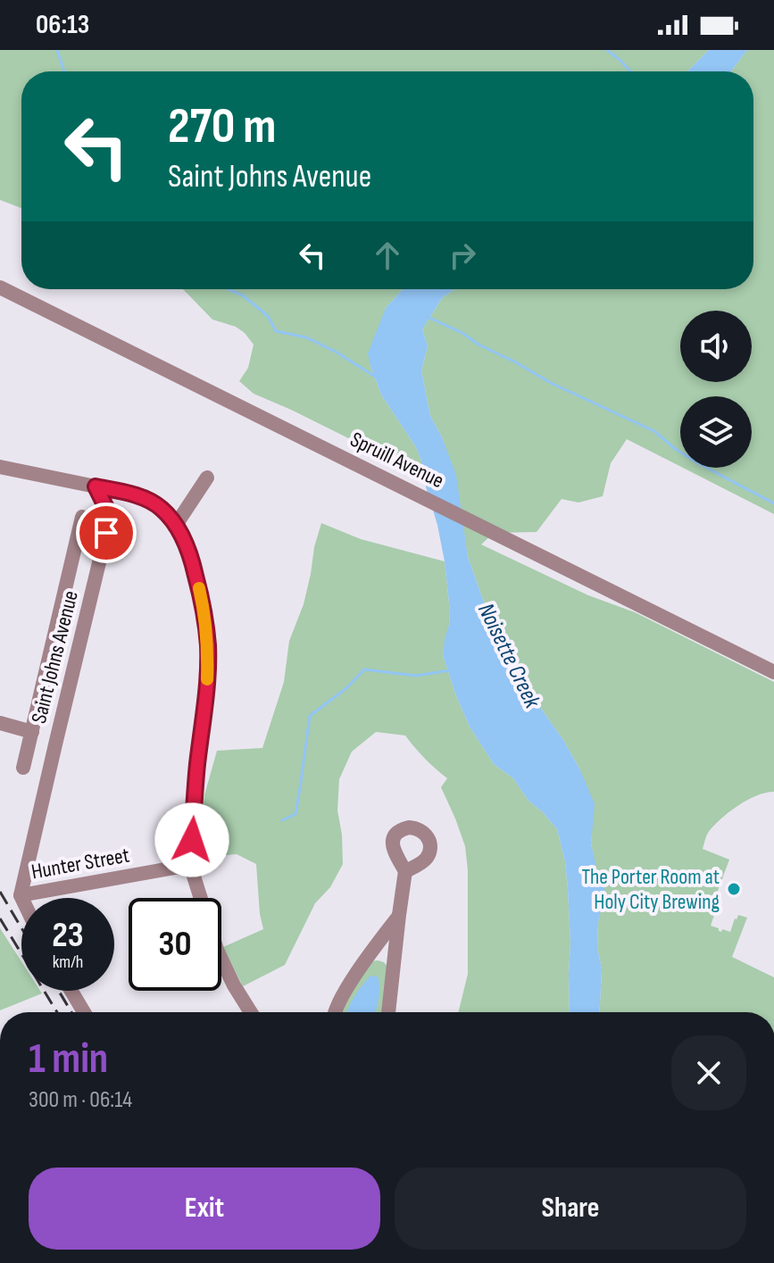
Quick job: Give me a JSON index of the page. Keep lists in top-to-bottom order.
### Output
{
  "streets": {
    "street": ["Spruill Avenue", "Saint Johns Avenue", "Hunter Street"]
  },
  "crossings": [
    ["Saint Johns Avenue", "Hunter Street"]
  ],
  "water": ["Noisette Creek"],
  "places": ["The Porter Room at Holy City Brewing"],
  "page": {
    "status": "06:13",
    "turn": ["270 m", "Saint Johns Avenue"],
    "speed": "23 km/h",
    "limit": "30",
    "heading": ["1 min", "300 m · 06:14"],
    "buttons": ["Exit", "Share"]
  }
}
